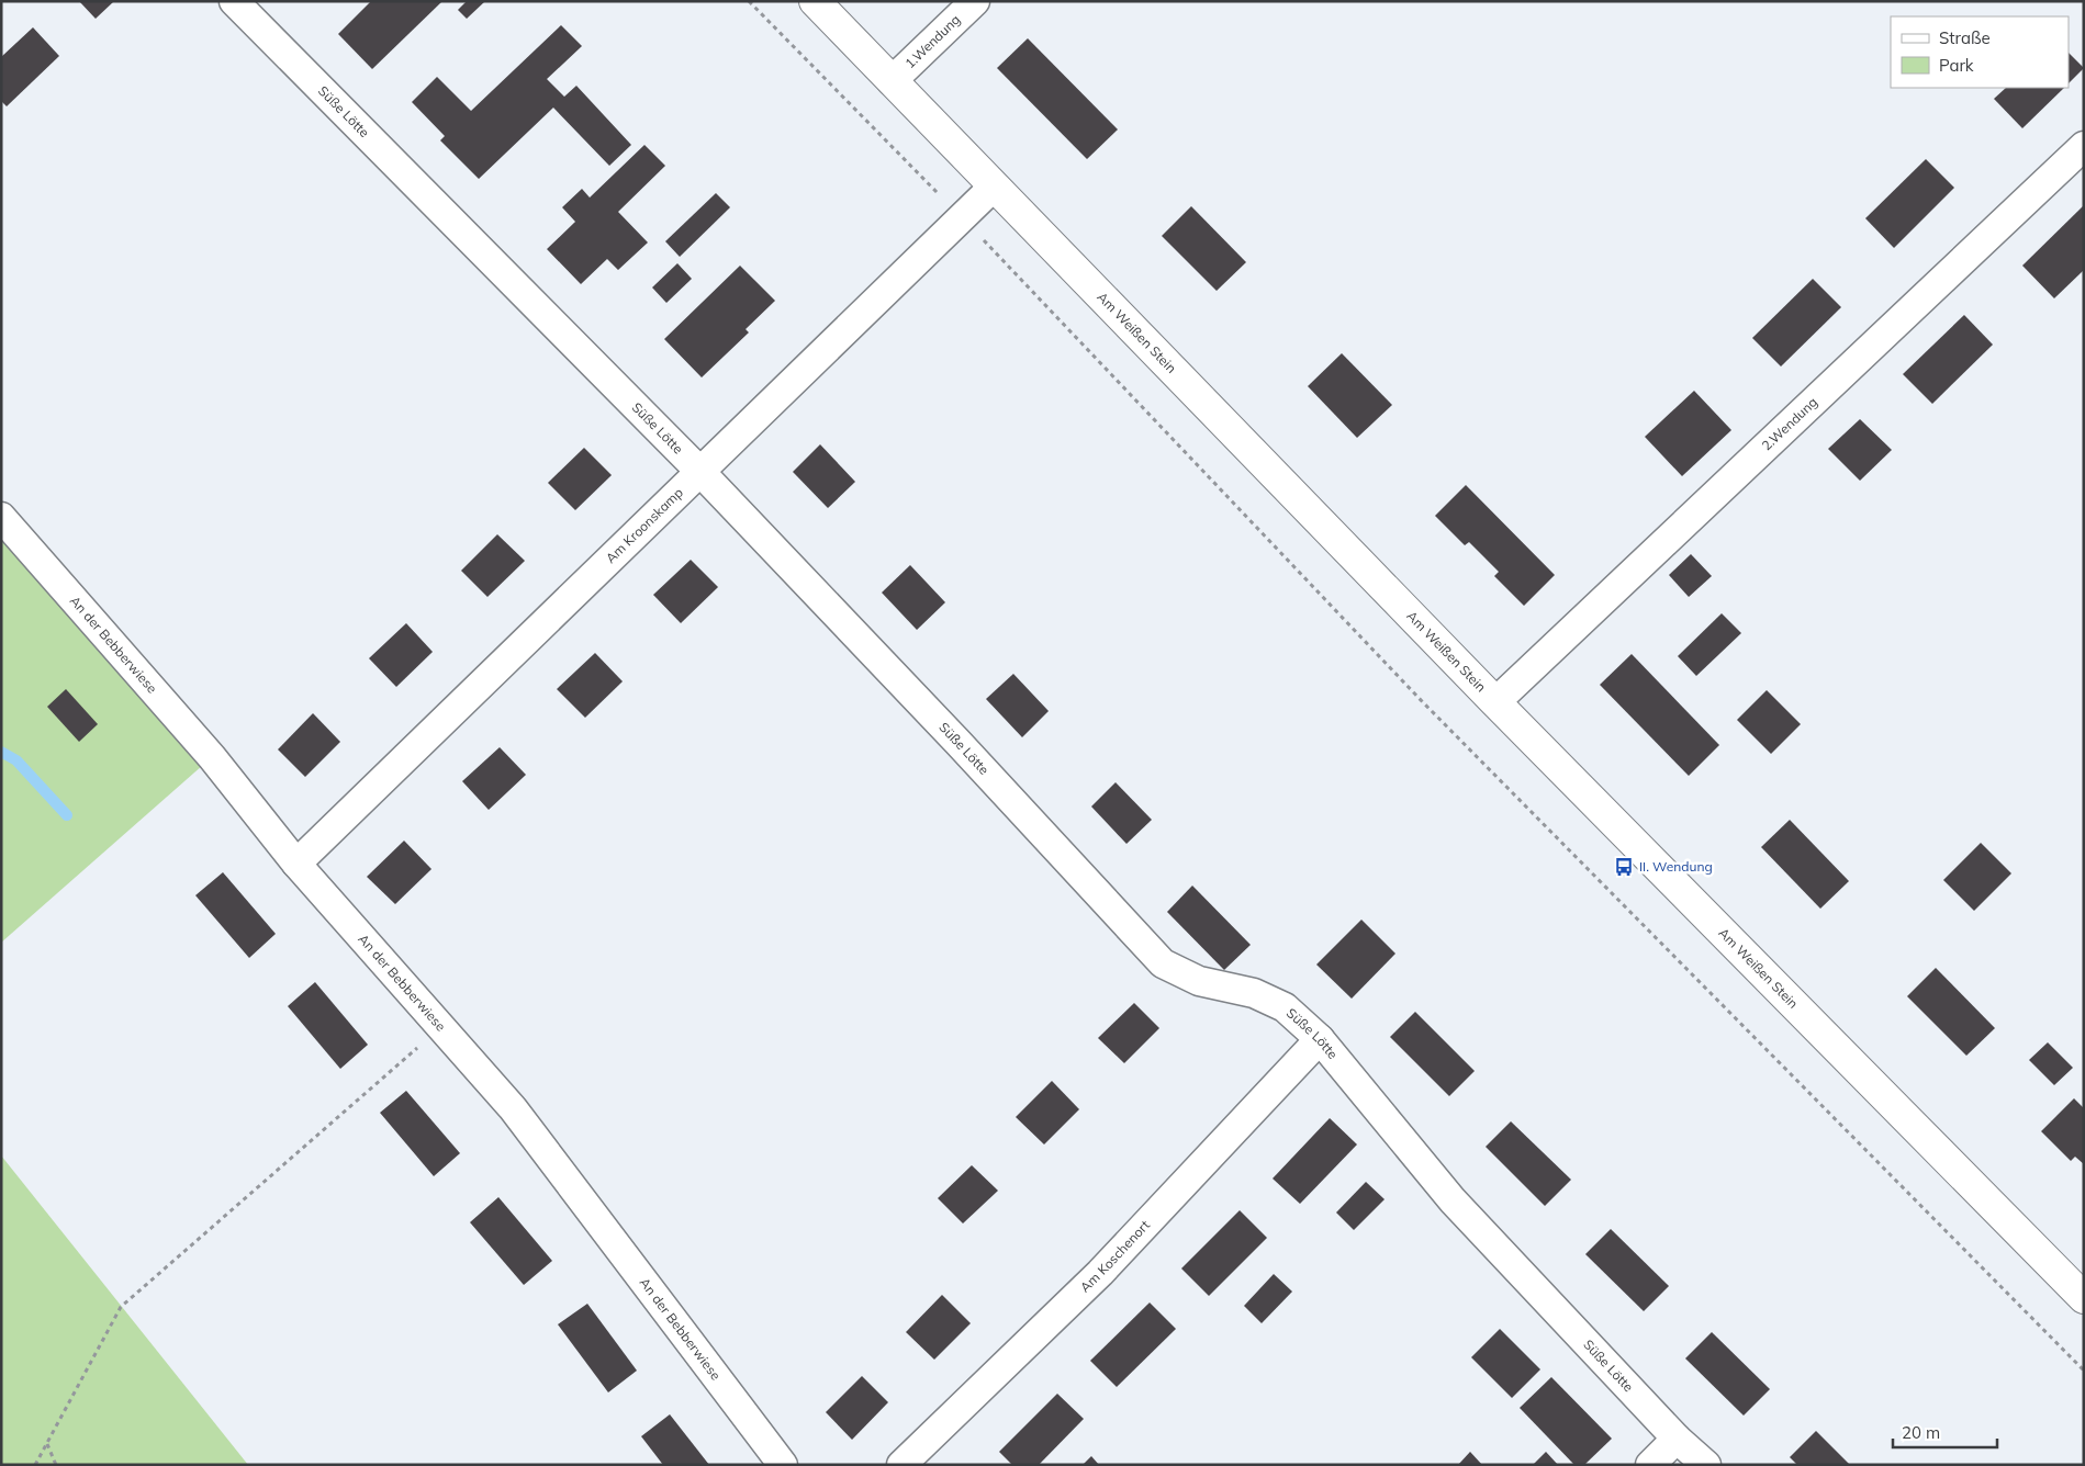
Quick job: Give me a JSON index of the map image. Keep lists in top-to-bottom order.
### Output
{
  "streets": {
    "street": [
      "1.Wendung",
      "Süße Lötte",
      "Am Weißen Stein",
      "2.Wendung",
      "Am Kroonskamp",
      "An der Bebberwiese",
      "Am Koschenort"
    ]
  },
  "crossings": [
    ["1.Wendung", "Am Weißen Stein"],
    ["Süße Lötte", "Am Kroonskamp"],
    ["Süße Lötte", "Am Koschenort"],
    ["Am Weißen Stein", "2.Wendung"],
    ["Am Weißen Stein", "Am Kroonskamp"],
    ["Am Kroonskamp", "An der Bebberwiese"]
  ],
  "places": {
    "bus stop": ["II. Wendung"]
  },
  "legend": ["Straße", "Park"],
  "scale_bar": "20 m"
}
